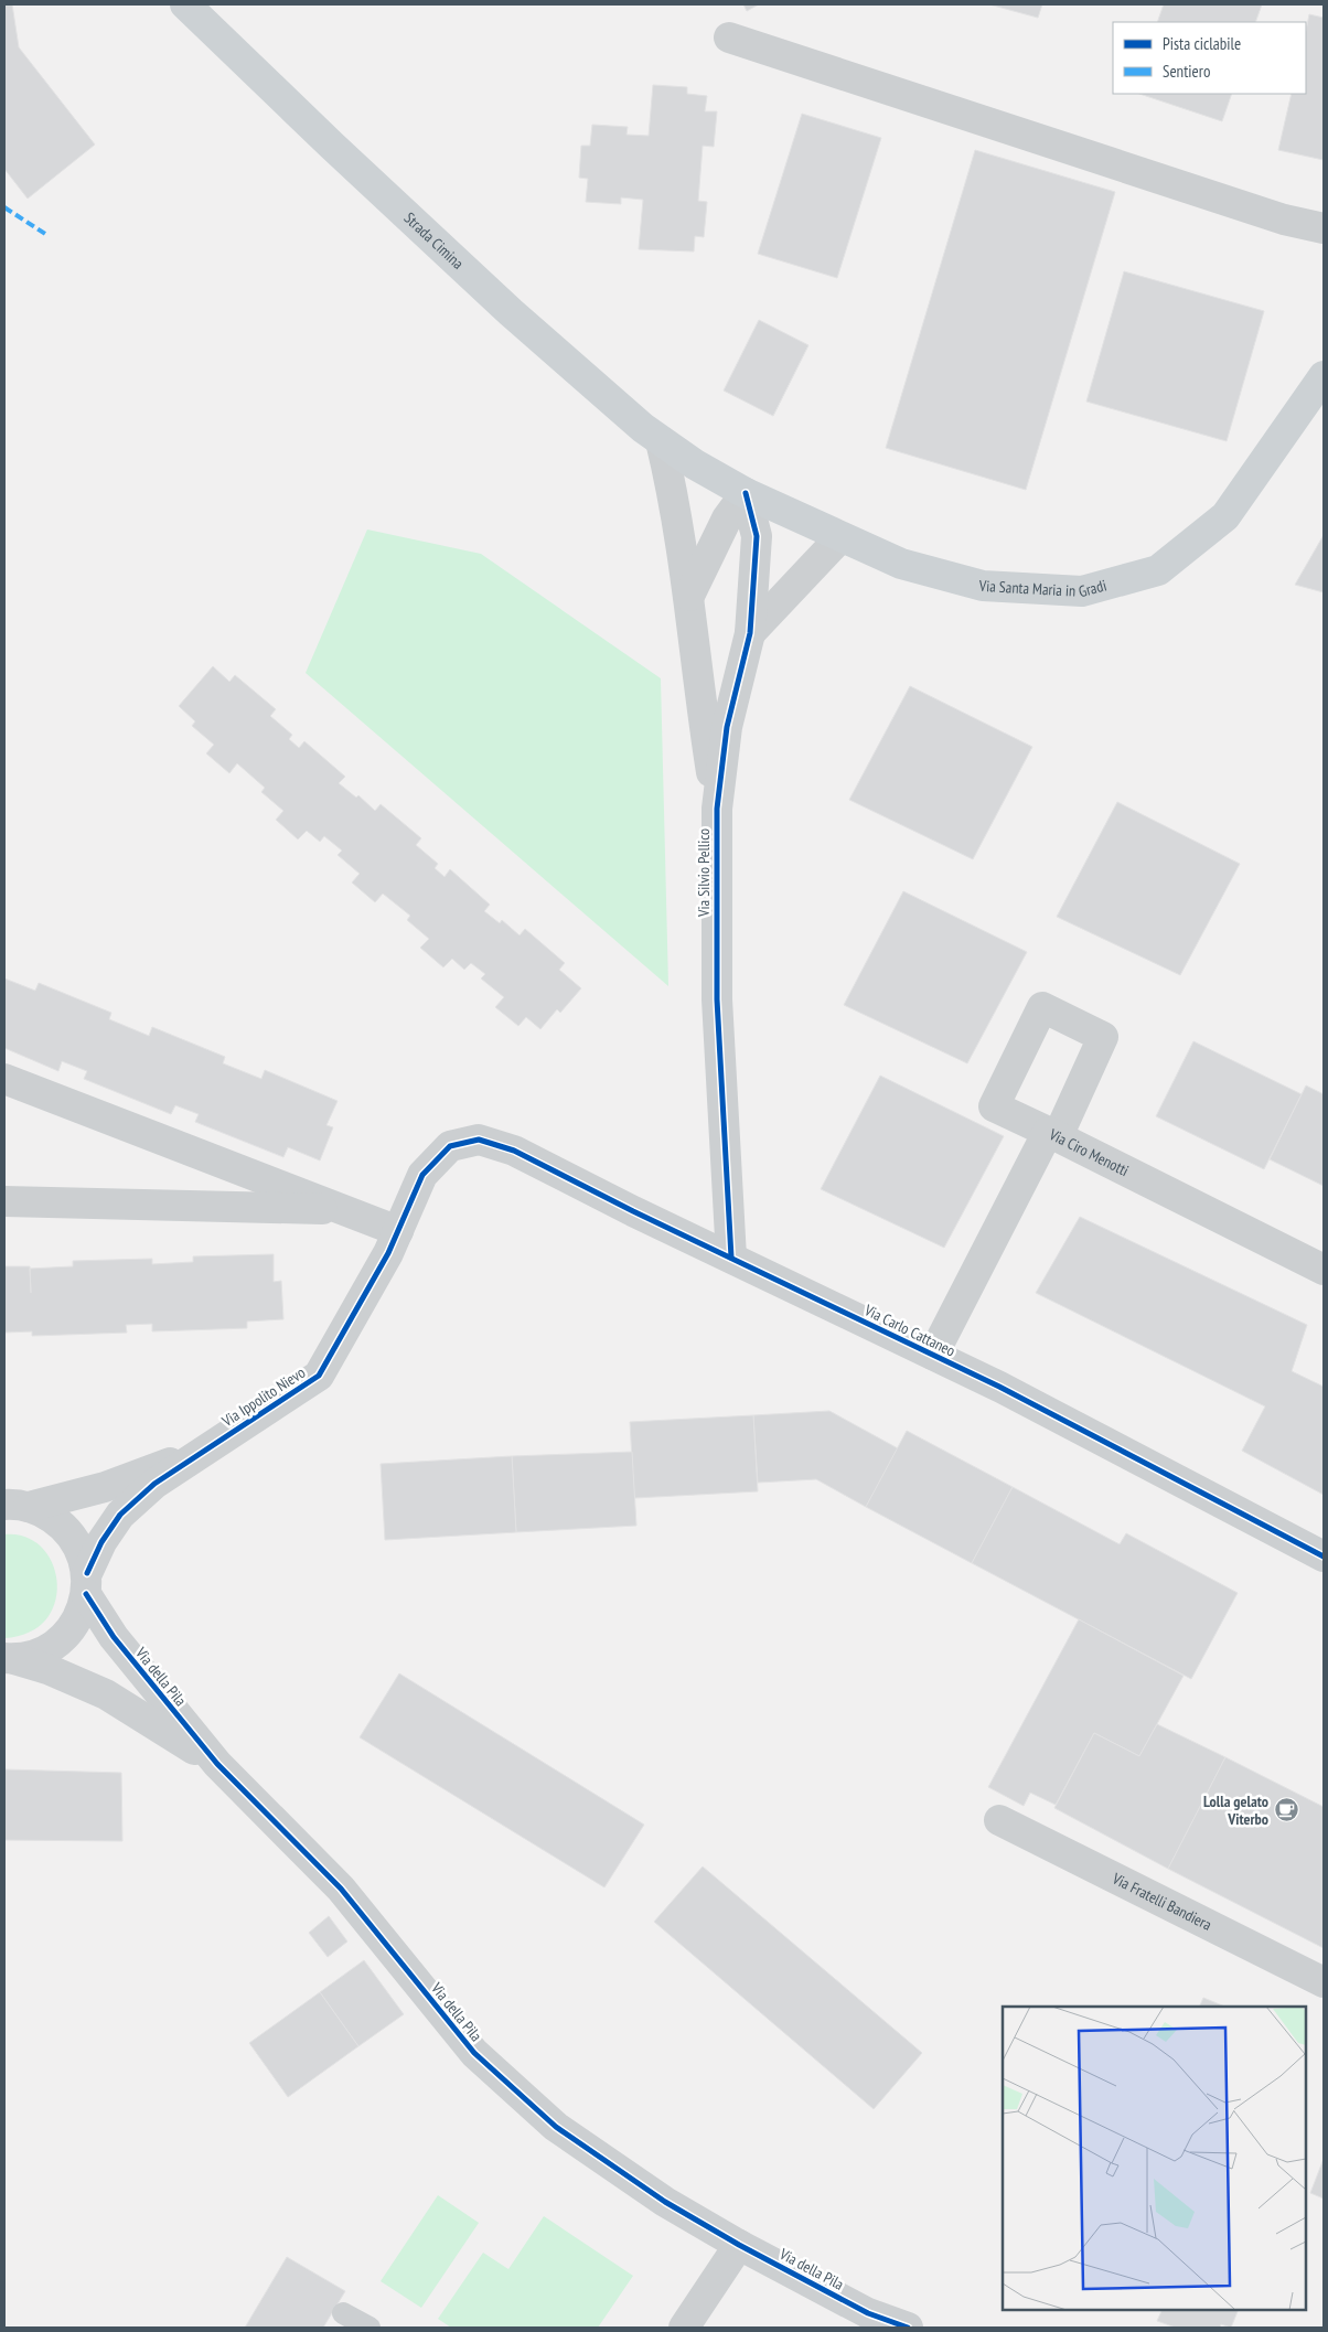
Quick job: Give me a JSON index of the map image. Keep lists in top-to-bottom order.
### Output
{
  "streets": {
    "main road": ["Strada Cimina", "Via Santa Maria in Gradi"],
    "street": [
      "Via Silvio Pellico",
      "Via Ciro Menotti",
      "Via Carlo Cattaneo",
      "Via Ippolito Nievo",
      "Via della Pila",
      "Via Fratelli Bandiera"
    ]
  },
  "crossings": [
    ["Strada Cimina", "Via Santa Maria in Gradi"],
    ["Strada Cimina", "Via Silvio Pellico"],
    ["Via Santa Maria in Gradi", "Via Silvio Pellico"],
    ["Via Silvio Pellico", "Via Carlo Cattaneo"],
    ["Via Ciro Menotti", "Via Carlo Cattaneo"],
    ["Via Carlo Cattaneo", "Via Ippolito Nievo"],
    ["Via Ippolito Nievo", "Via della Pila"]
  ],
  "places": {
    "cafe": ["Lolla gelato Viterbo"]
  },
  "legend": ["Pista ciclabile", "Sentiero"]
}
